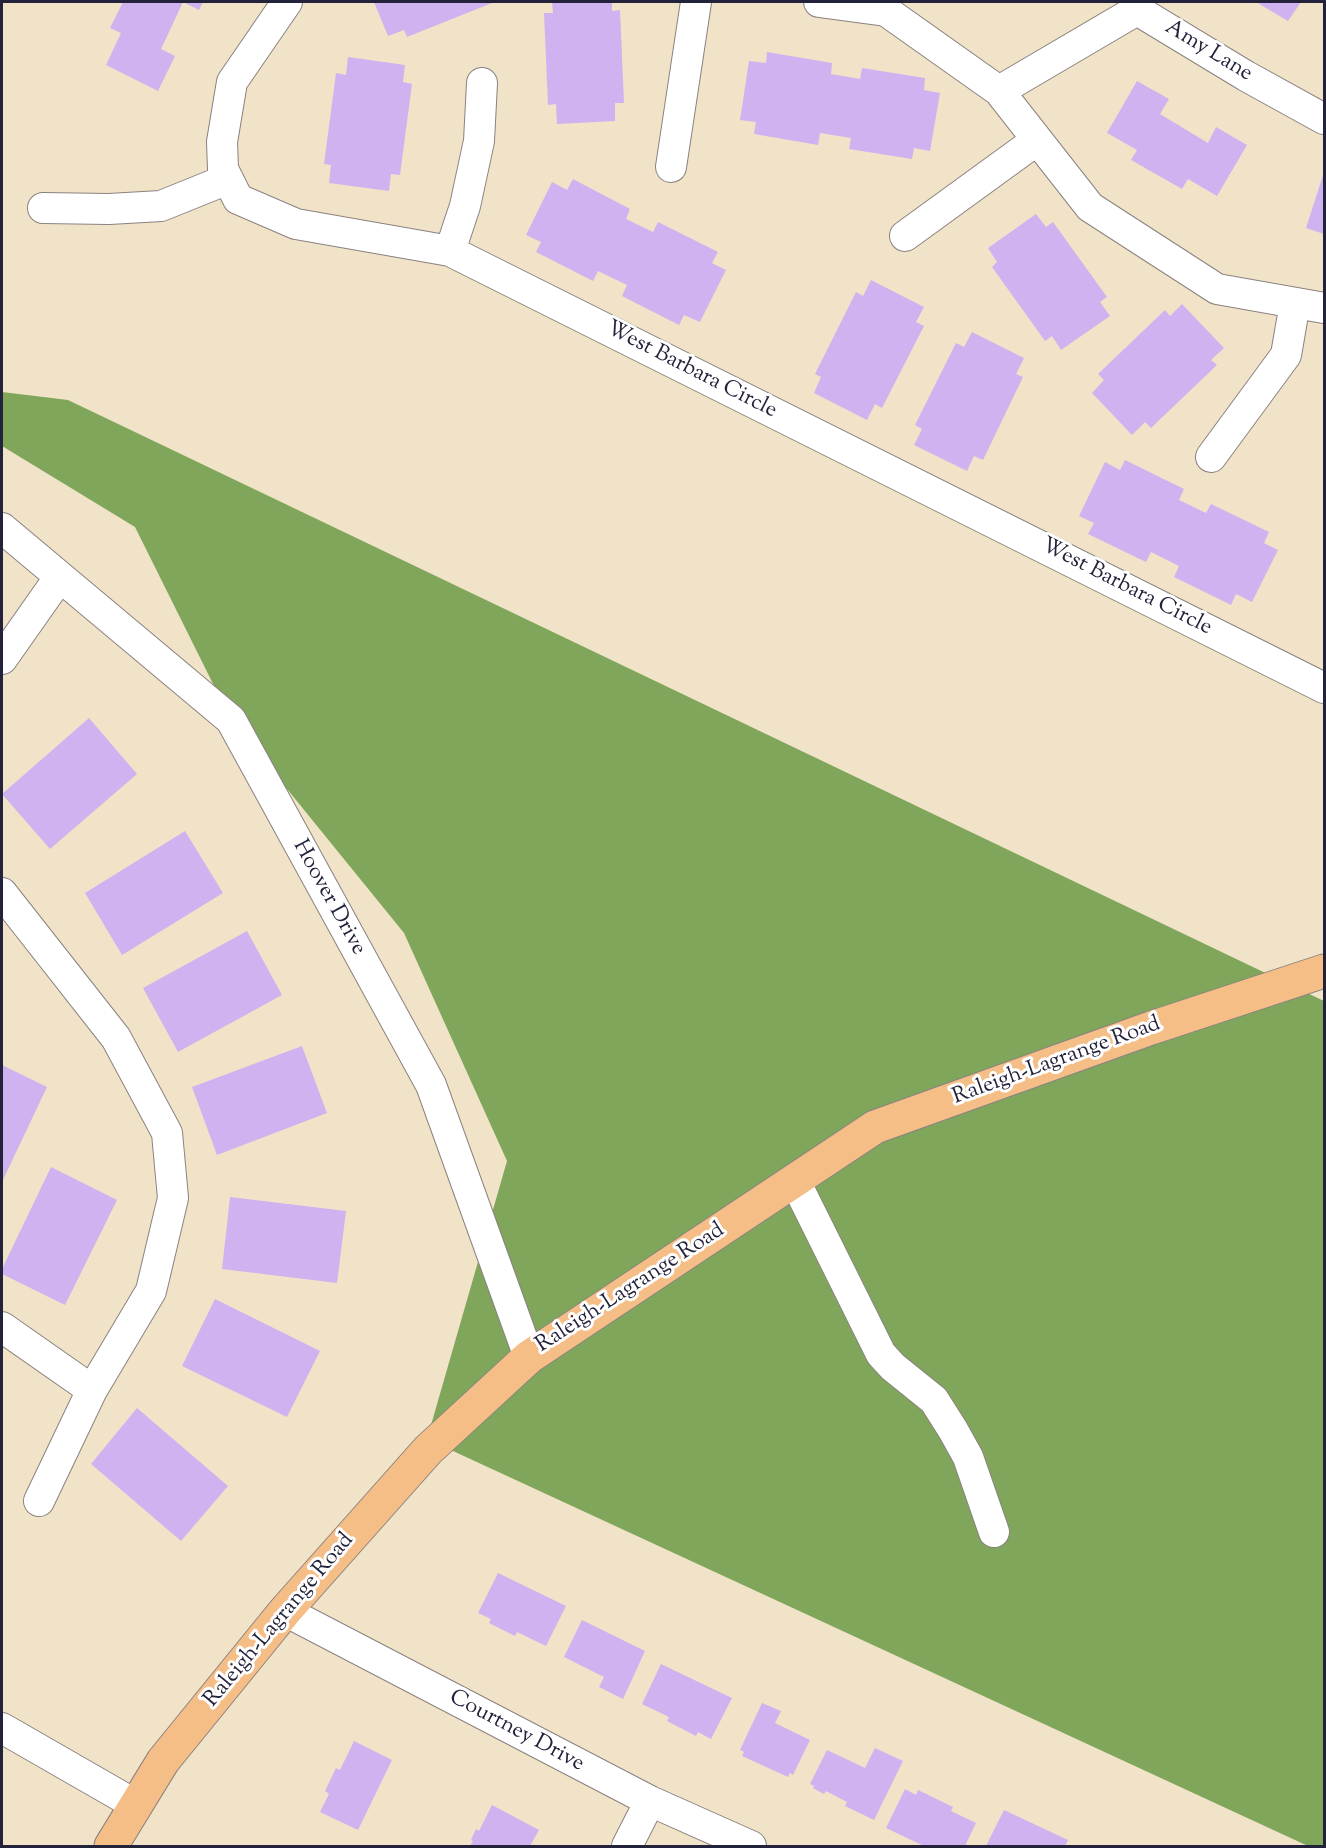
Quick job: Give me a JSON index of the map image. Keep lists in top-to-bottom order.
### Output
{
  "streets": {
    "main road": ["Raleigh-Lagrange Road"],
    "street": [
      "Amy Lane",
      "West Barbara Circle",
      "Hoover Drive",
      "Courtney Drive"
    ]
  },
  "crossings": [
    ["Hoover Drive", "Raleigh-Lagrange Road"],
    ["Raleigh-Lagrange Road", "Courtney Drive"]
  ]
}
